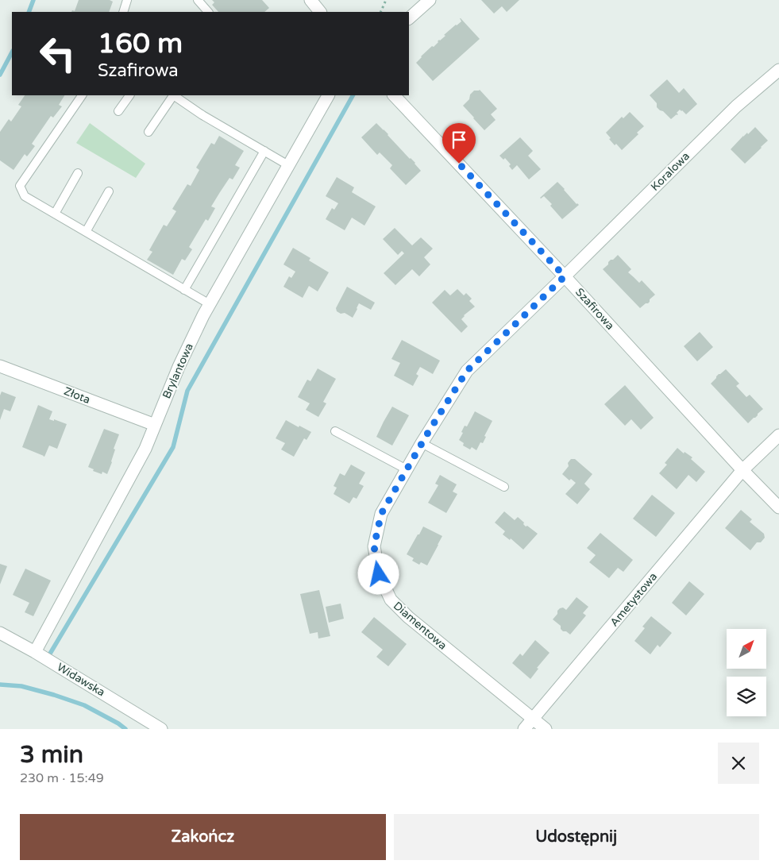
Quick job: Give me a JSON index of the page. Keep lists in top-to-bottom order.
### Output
{
  "streets": {
    "street": [
      "Koralowa",
      "Szafirowa",
      "Brylantowa",
      "Złota",
      "Ametystowa",
      "Diamentowa",
      "Widawska"
    ]
  },
  "crossings": [
    ["Koralowa", "Szafirowa"],
    ["Koralowa", "Diamentowa"],
    ["Szafirowa", "Ametystowa"],
    ["Szafirowa", "Diamentowa"],
    ["Brylantowa", "Złota"],
    ["Brylantowa", "Widawska"],
    ["Ametystowa", "Diamentowa"]
  ],
  "north": "top right",
  "page": {
    "turn": ["160 m", "Szafirowa"],
    "heading": ["3 min", "230 m · 15:49"],
    "buttons": ["Zakończ", "Udostępnij"]
  }
}
